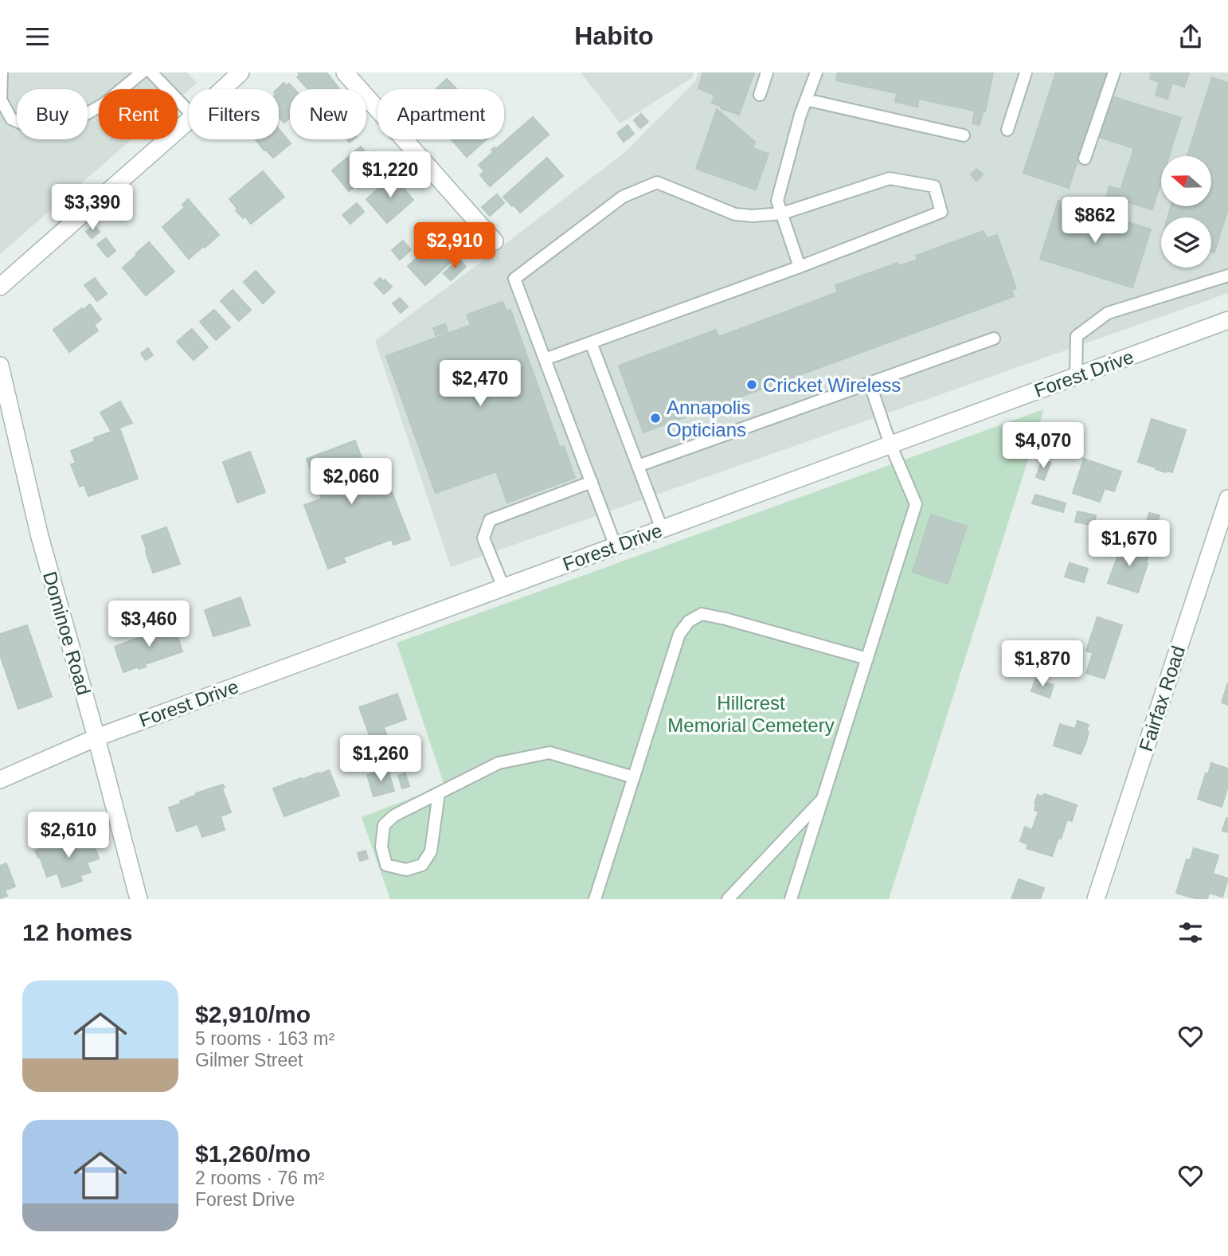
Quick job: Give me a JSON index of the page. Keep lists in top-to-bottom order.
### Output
{
  "streets": {
    "street": ["Forest Drive", "Dominoe Road", "Fairfax Road"]
  },
  "crossings": [
    ["Forest Drive", "Dominoe Road"]
  ],
  "parks": ["Hillcrest Memorial Cemetery"],
  "places": ["Cricket Wireless", "Annapolis Opticians"],
  "north": "left",
  "page": {
    "header": "Habito",
    "chip": [
      "Buy",
      "Rent",
      "Filters",
      "New",
      "Apartment"
    ],
    "price": [
      "$1,220",
      "$3,390",
      "$862",
      "$2,910",
      "$2,470",
      "$4,070",
      "$2,060",
      "$1,670",
      "$3,460",
      "$1,870",
      "$1,260",
      "$2,610"
    ],
    "heading": "12 homes",
    "list": [
      {
        "name": "$2,910/mo",
        "note": "5 rooms · 163 m² · Gilmer Street"
      },
      {
        "name": "$1,260/mo",
        "note": "2 rooms · 76 m² · Forest Drive"
      }
    ]
  }
}
